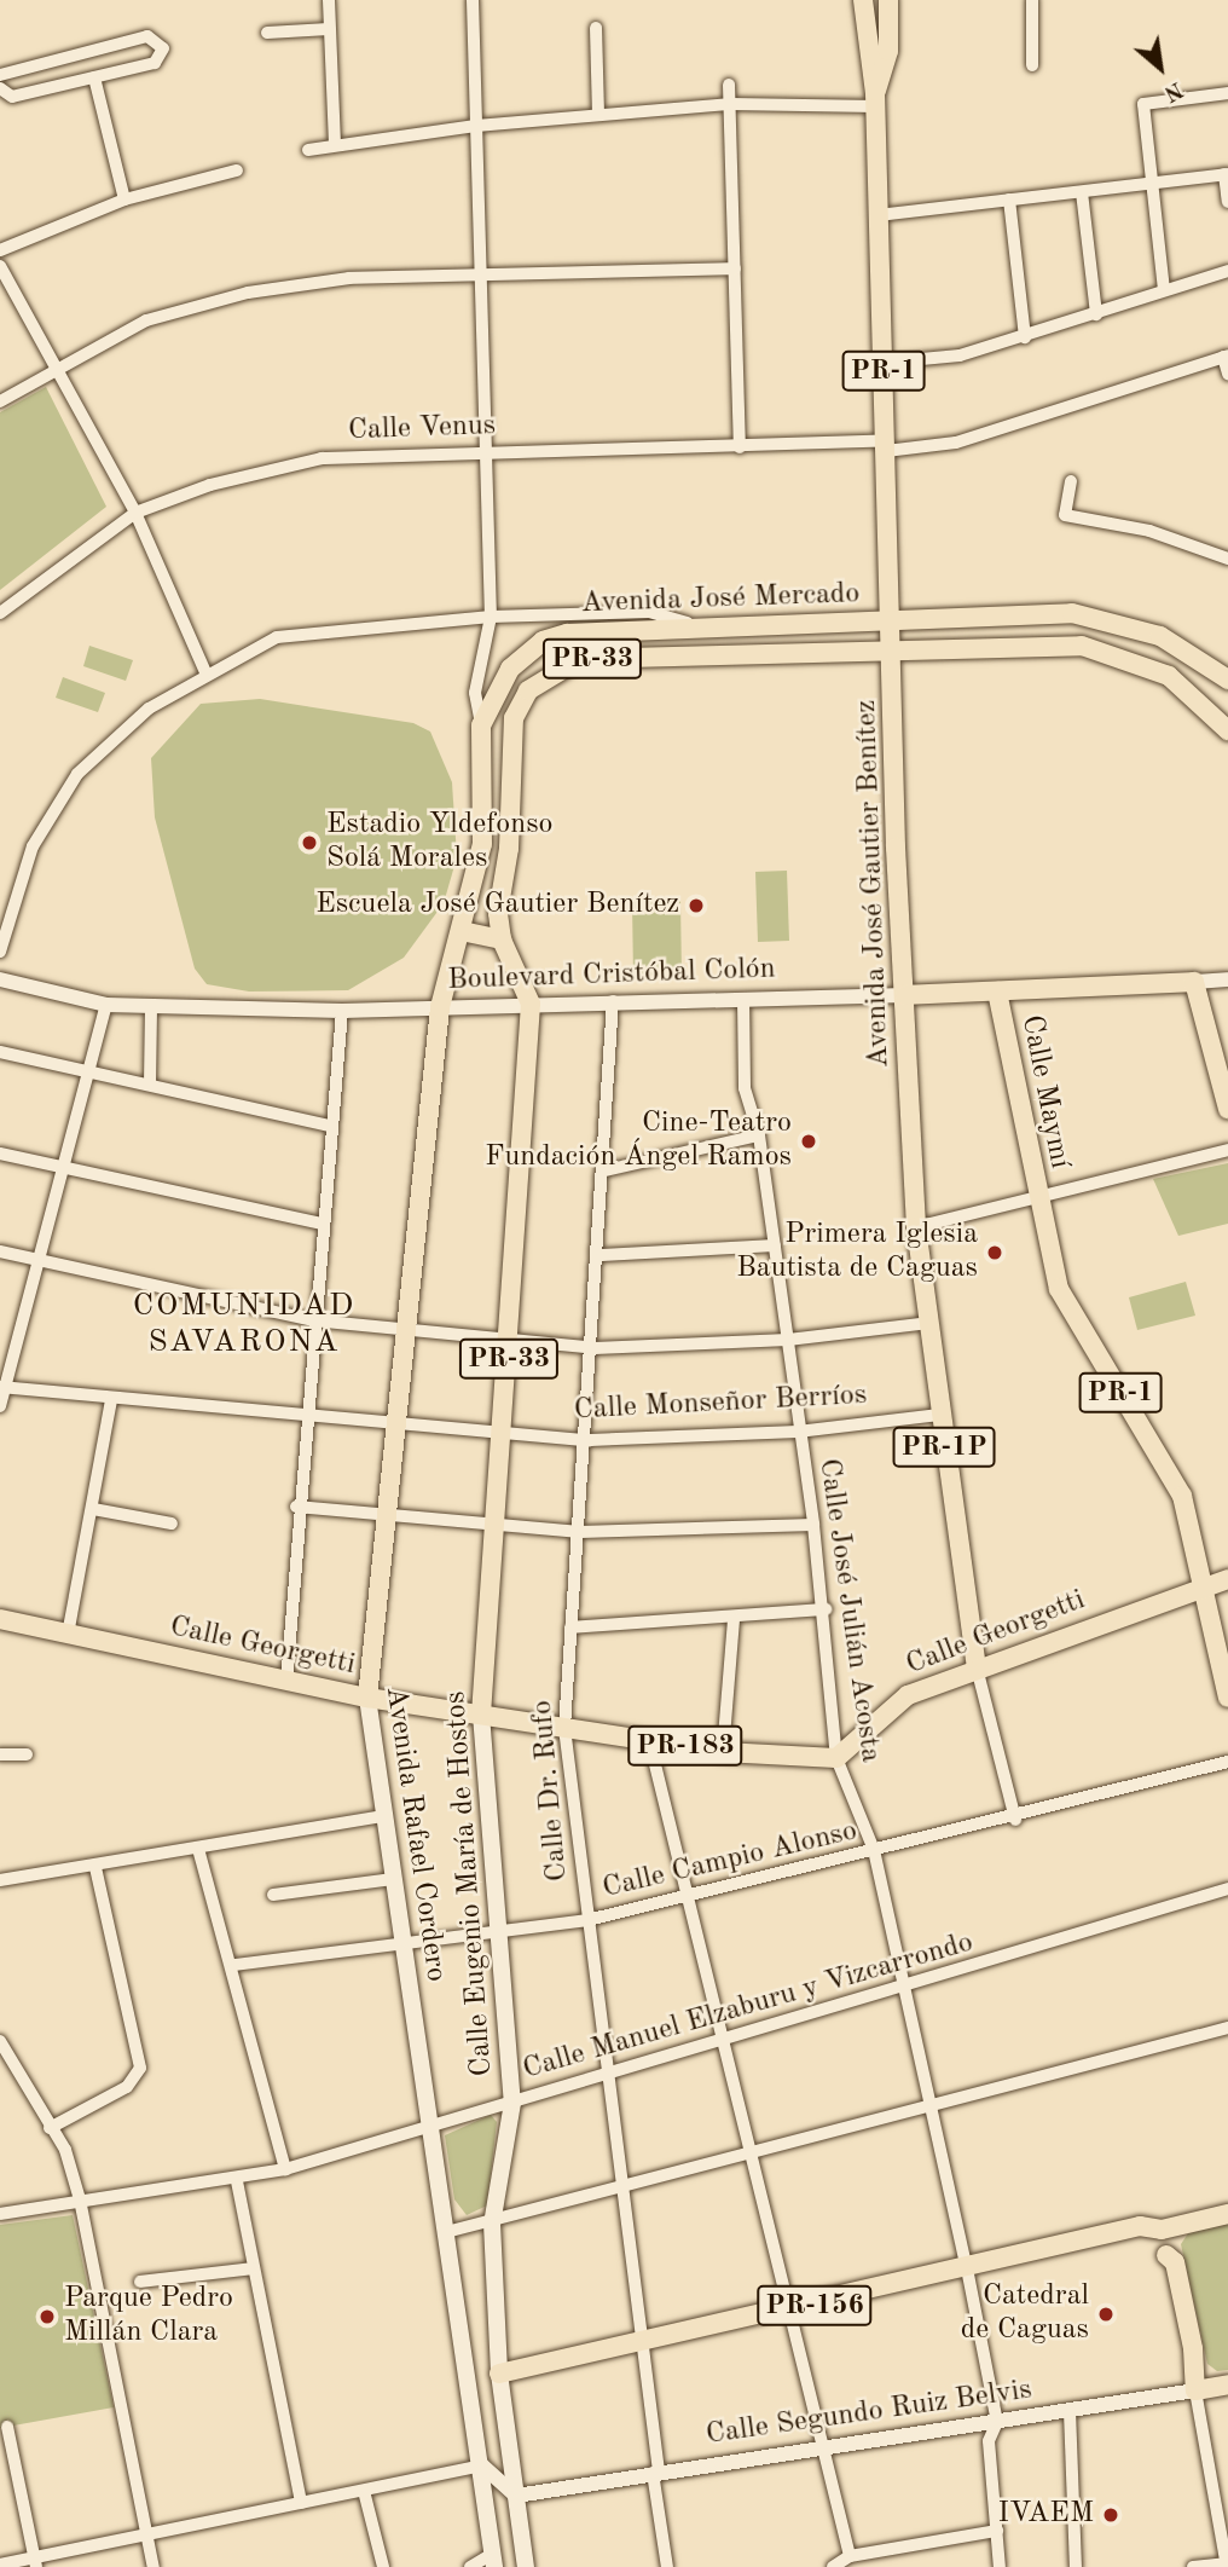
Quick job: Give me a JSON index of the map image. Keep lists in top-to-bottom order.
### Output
{
  "streets": {
    "main road": [
      "PR-1",
      "Avenida José Mercado",
      "PR-33",
      "Avenida José Gautier Benítez",
      "Boulevard Cristóbal Colón",
      "Calle Maymí",
      "PR-1P",
      "Calle Georgetti",
      "PR-183",
      "Avenida Rafael Cordero",
      "Calle Eugenio María de Hostos",
      "PR-156",
      "Calle Segundo Ruiz Belvis"
    ],
    "street": [
      "Calle Venus",
      "Calle Monseñor Berríos",
      "Calle José Julián Acosta",
      "Calle Dr. Rufo",
      "Calle Campio Alonso",
      "Calle Manuel Elzaburu y Vizcarrondo"
    ]
  },
  "crossings": [
    ["PR-1", "Calle Maymí"],
    ["PR-1", "Calle Georgetti"],
    ["Calle Venus", "Avenida José Gautier Benítez"],
    ["Avenida José Mercado", "Avenida José Gautier Benítez"],
    ["Avenida José Mercado", "Boulevard Cristóbal Colón"],
    ["Avenida José Mercado", "Avenida Rafael Cordero"],
    ["Avenida José Mercado", "Calle Eugenio María de Hostos"],
    ["Avenida José Gautier Benítez", "Boulevard Cristóbal Colón"],
    ["Avenida José Gautier Benítez", "Calle Monseñor Berríos"],
    ["Avenida José Gautier Benítez", "Calle Georgetti"],
    ["Boulevard Cristóbal Colón", "Calle Maymí"],
    ["Boulevard Cristóbal Colón", "Calle José Julián Acosta"],
    ["Boulevard Cristóbal Colón", "Calle Dr. Rufo"],
    ["Boulevard Cristóbal Colón", "Avenida Rafael Cordero"],
    ["Boulevard Cristóbal Colón", "Calle Eugenio María de Hostos"],
    ["Calle Monseñor Berríos", "Calle José Julián Acosta"],
    ["Calle Monseñor Berríos", "Calle Dr. Rufo"],
    ["Calle Monseñor Berríos", "Avenida Rafael Cordero"],
    ["Calle Monseñor Berríos", "Calle Eugenio María de Hostos"],
    ["Calle José Julián Acosta", "Calle Georgetti"],
    ["Calle José Julián Acosta", "Calle Campio Alonso"],
    ["Calle José Julián Acosta", "Calle Manuel Elzaburu y Vizcarrondo"],
    ["Calle José Julián Acosta", "PR-156"],
    ["Calle José Julián Acosta", "Calle Segundo Ruiz Belvis"],
    ["Calle Georgetti", "Calle Dr. Rufo"],
    ["Calle Georgetti", "Avenida Rafael Cordero"],
    ["Calle Georgetti", "Calle Eugenio María de Hostos"],
    ["Calle Dr. Rufo", "Calle Campio Alonso"],
    ["Calle Dr. Rufo", "Calle Manuel Elzaburu y Vizcarrondo"],
    ["Calle Dr. Rufo", "PR-156"],
    ["Calle Dr. Rufo", "Calle Segundo Ruiz Belvis"],
    ["Avenida Rafael Cordero", "Calle Campio Alonso"],
    ["Avenida Rafael Cordero", "Calle Manuel Elzaburu y Vizcarrondo"],
    ["Calle Campio Alonso", "Calle Eugenio María de Hostos"],
    ["Calle Eugenio María de Hostos", "Calle Manuel Elzaburu y Vizcarrondo"]
  ],
  "districts": ["COMUNIDAD SAVARONA"],
  "places": [
    "Estadio Yldefonso Solá Morales",
    "Escuela José Gautier Benítez",
    "Cine-Teatro Fundación Ángel Ramos",
    "Primera Iglesia Bautista de Caguas",
    "Catedral de Caguas",
    "Parque Pedro Millán Clara",
    "IVAEM"
  ],
  "north": "bottom right"
}
